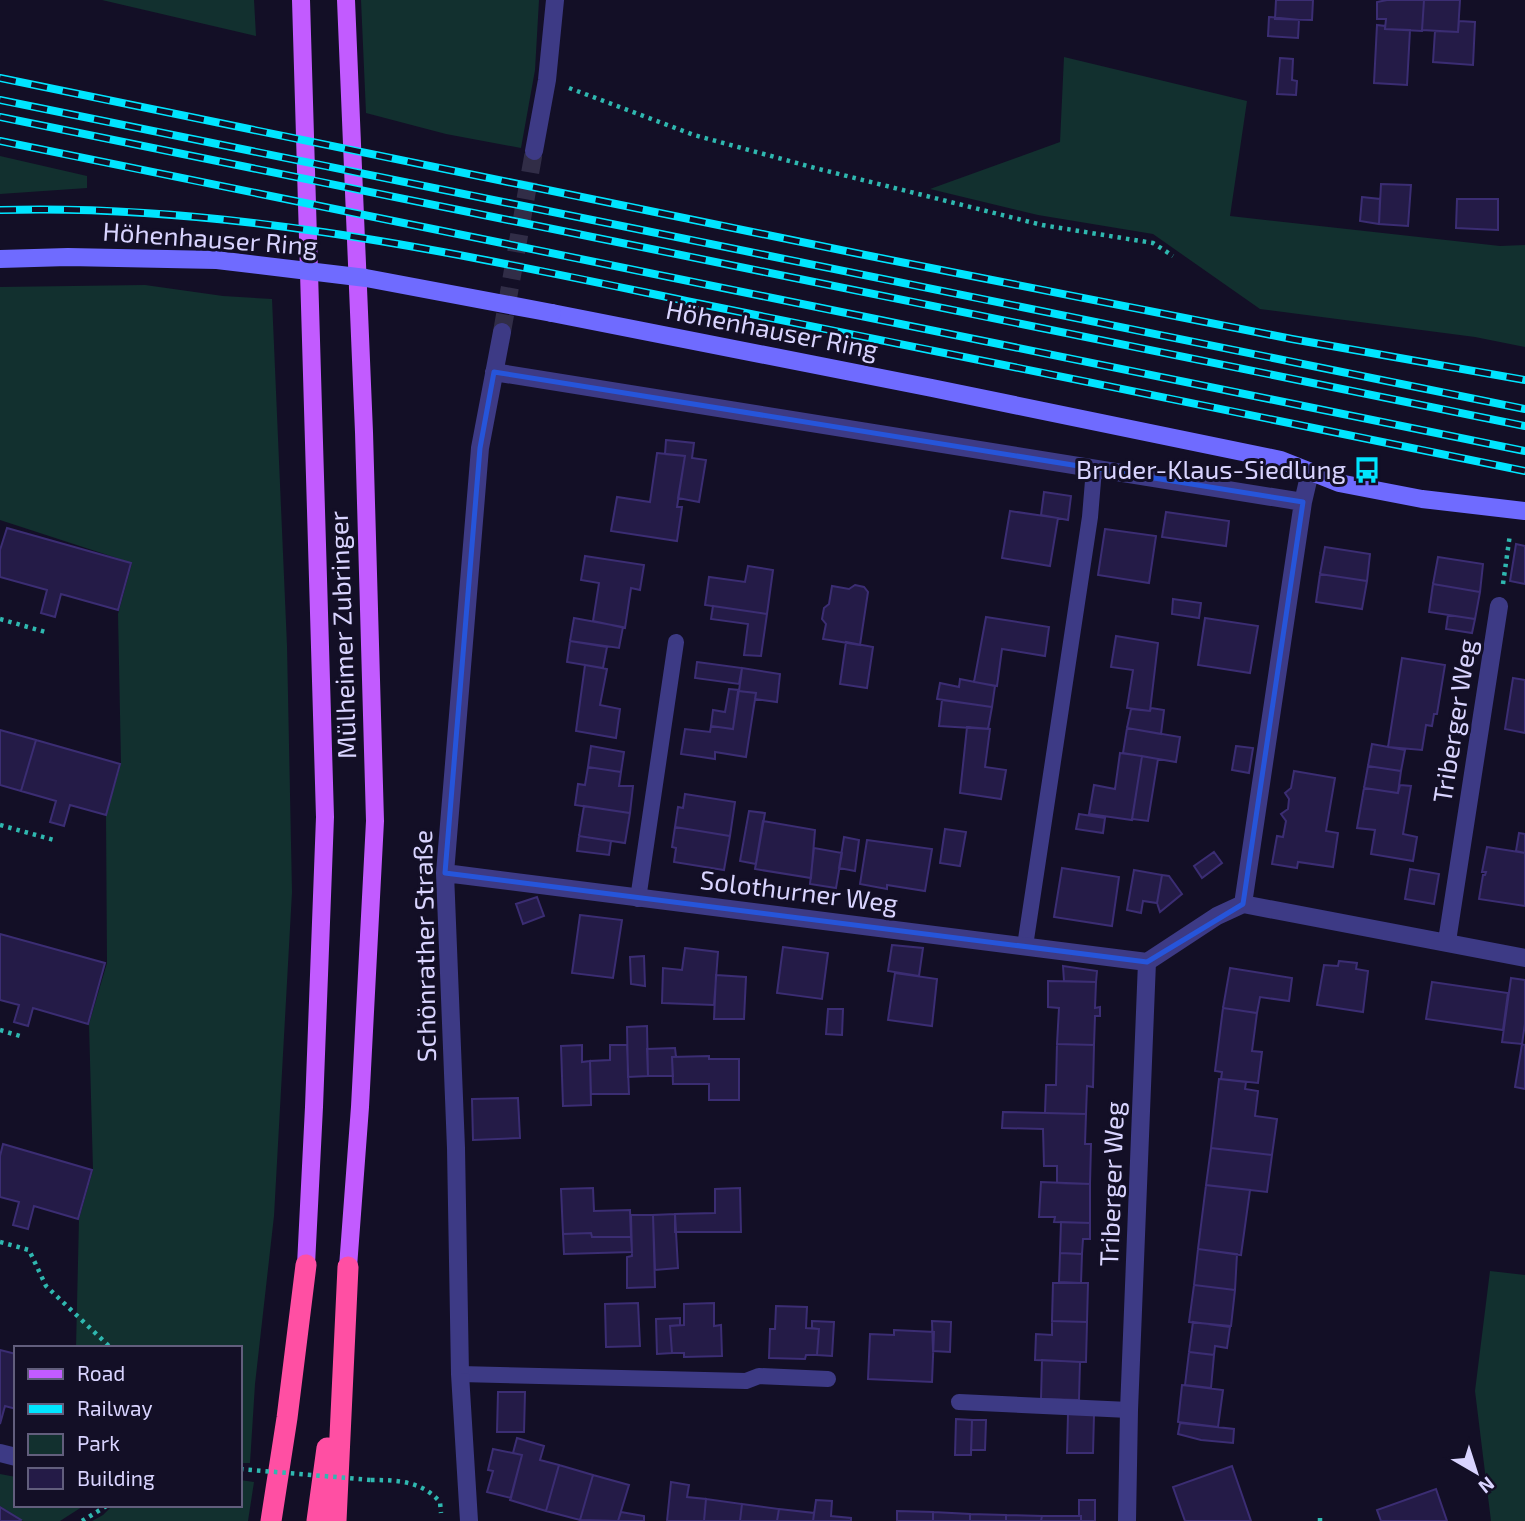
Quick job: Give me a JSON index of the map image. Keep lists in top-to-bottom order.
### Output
{
  "streets": {
    "main road": ["Mülheimer Zubringer"],
    "street": [
      "Höhenhauser Ring",
      "Triberger Weg",
      "Solothurner Weg",
      "Schönrather Straße"
    ]
  },
  "crossings": [
    ["Höhenhauser Ring", "Triberger Weg"],
    ["Triberger Weg", "Solothurner Weg"],
    ["Solothurner Weg", "Schönrather Straße"]
  ],
  "places": {
    "bus stop": ["Bruder-Klaus-Siedlung"]
  },
  "legend": [
    "Road",
    "Railway",
    "Park",
    "Building"
  ],
  "north": "bottom right"
}
